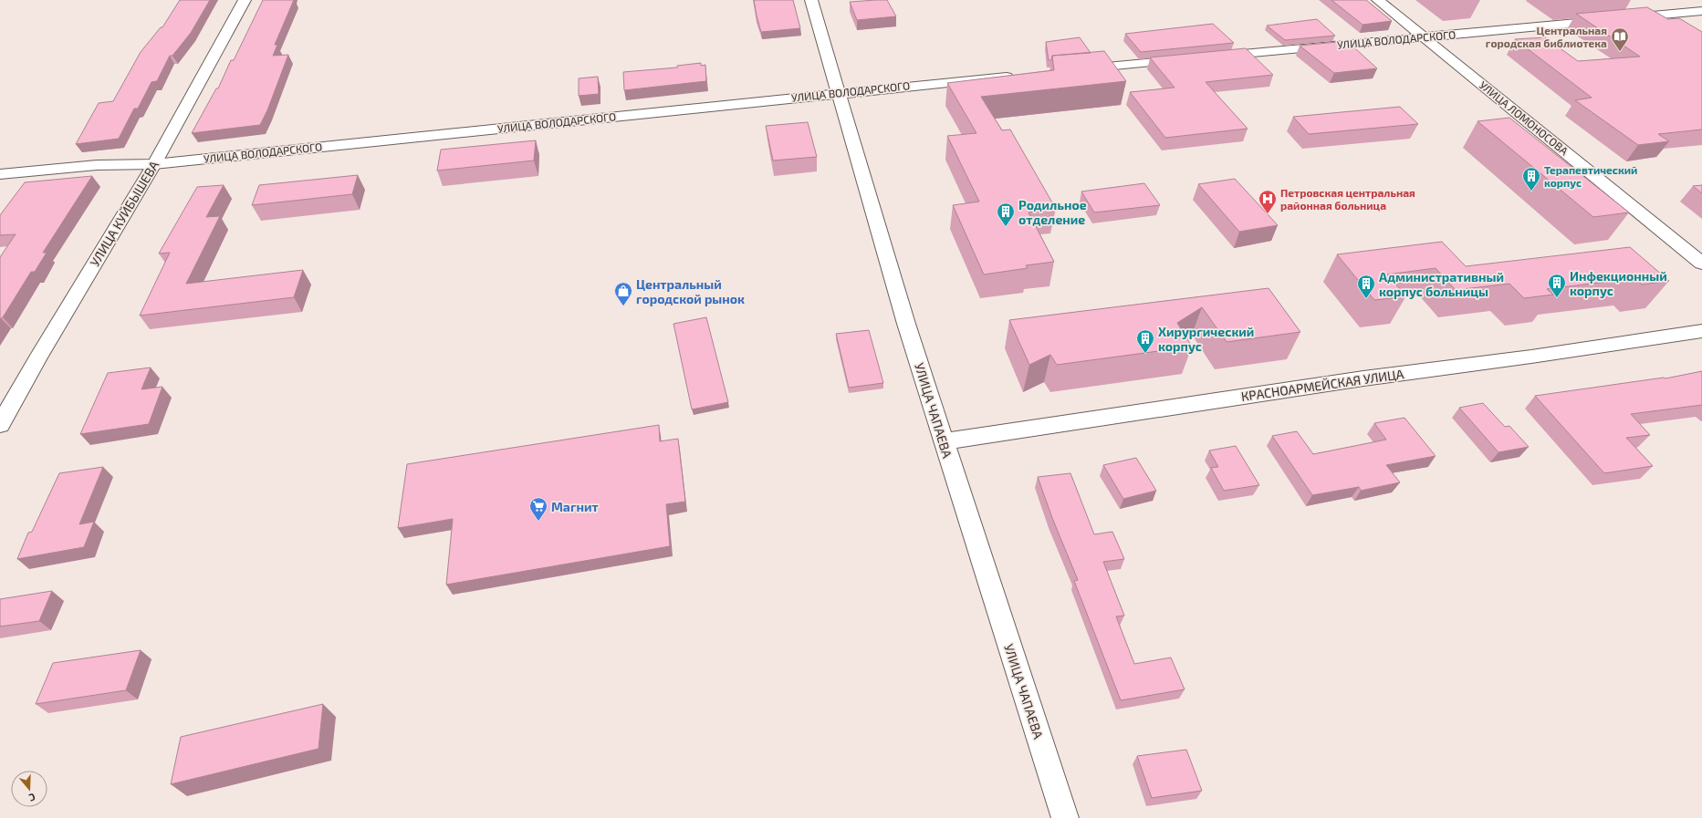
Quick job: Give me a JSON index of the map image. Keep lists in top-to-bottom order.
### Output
{
  "streets": {
    "street": [
      "УЛИЦА ВОЛОДАРСКОГО",
      "УЛИЦА ЛОМОНОСОВА",
      "УЛИЦА КУЙБЫШЕВА",
      "КРАСНОАРМЕЙСКАЯ УЛИЦА",
      "УЛИЦА ЧАПАЕВА"
    ]
  },
  "crossings": [
    ["УЛИЦА ВОЛОДАРСКОГО", "УЛИЦА ЛОМОНОСОВА"],
    ["УЛИЦА ВОЛОДАРСКОГО", "УЛИЦА КУЙБЫШЕВА"],
    ["УЛИЦА ВОЛОДАРСКОГО", "УЛИЦА ЧАПАЕВА"],
    ["КРАСНОАРМЕЙСКАЯ УЛИЦА", "УЛИЦА ЧАПАЕВА"]
  ],
  "places": {
    "library": ["Центральная городская библиотека"],
    "building": [
      "Терапевтический корпус",
      "Родильное отделение",
      "Инфекционный корпус",
      "Административный корпус больницы",
      "Хирургический корпус"
    ],
    "hospital": ["Петровская центральная районная больница"],
    "shop": ["Центральный городской рынок"],
    "supermarket": ["Магнит"]
  },
  "north": "bottom"
}
